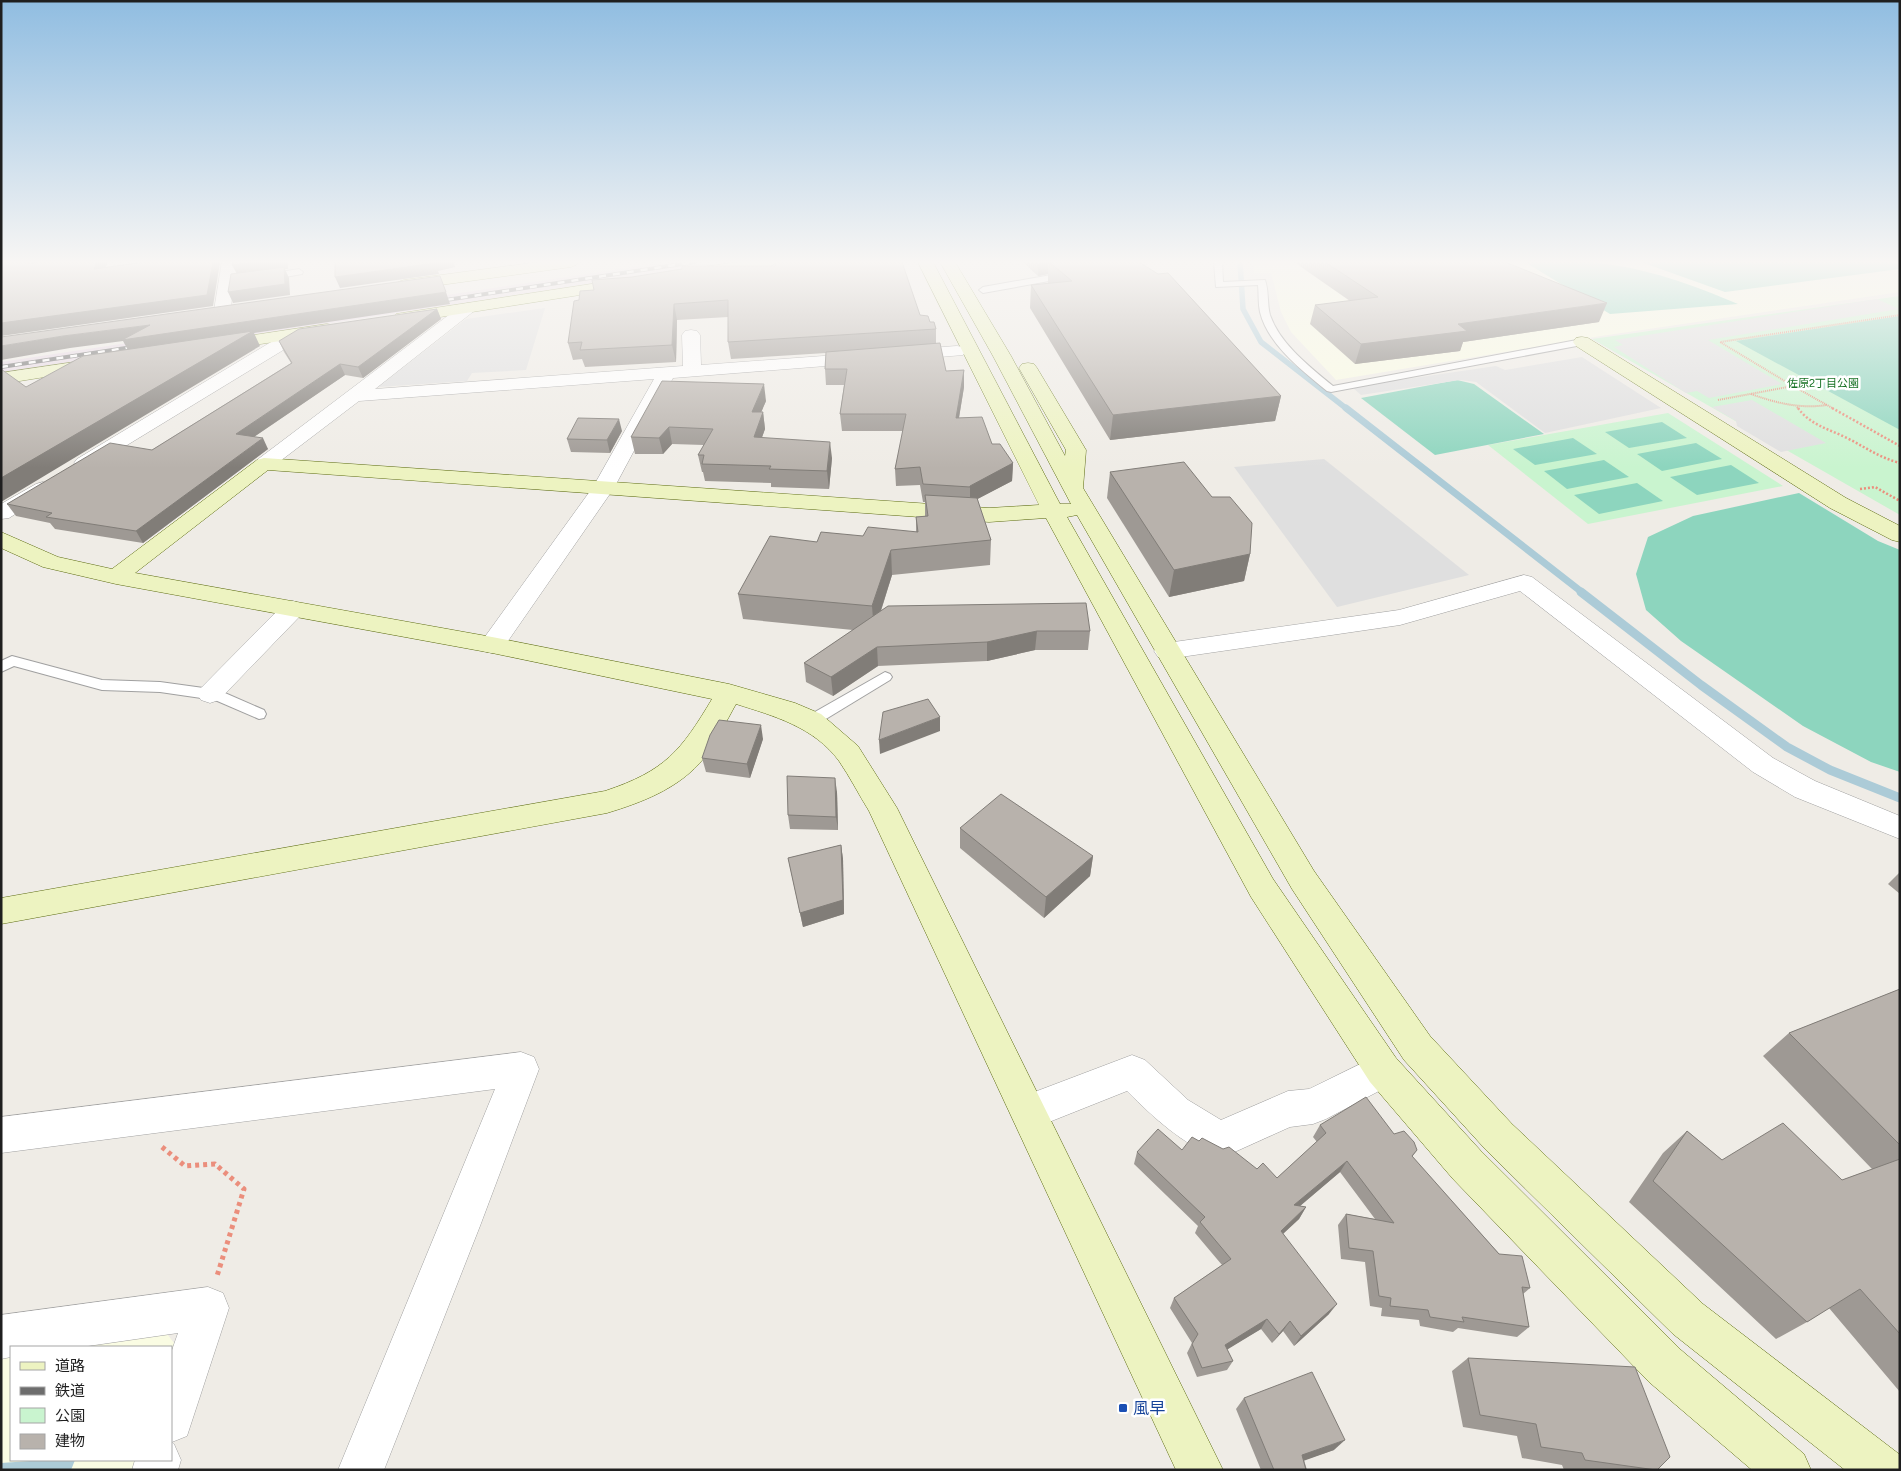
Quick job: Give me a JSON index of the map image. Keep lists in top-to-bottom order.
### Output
{
  "parks": ["佐原2丁目公園"],
  "places": {
    "transit": ["風早"]
  },
  "legend": [
    "道路",
    "鉄道",
    "公園",
    "建物"
  ]
}
